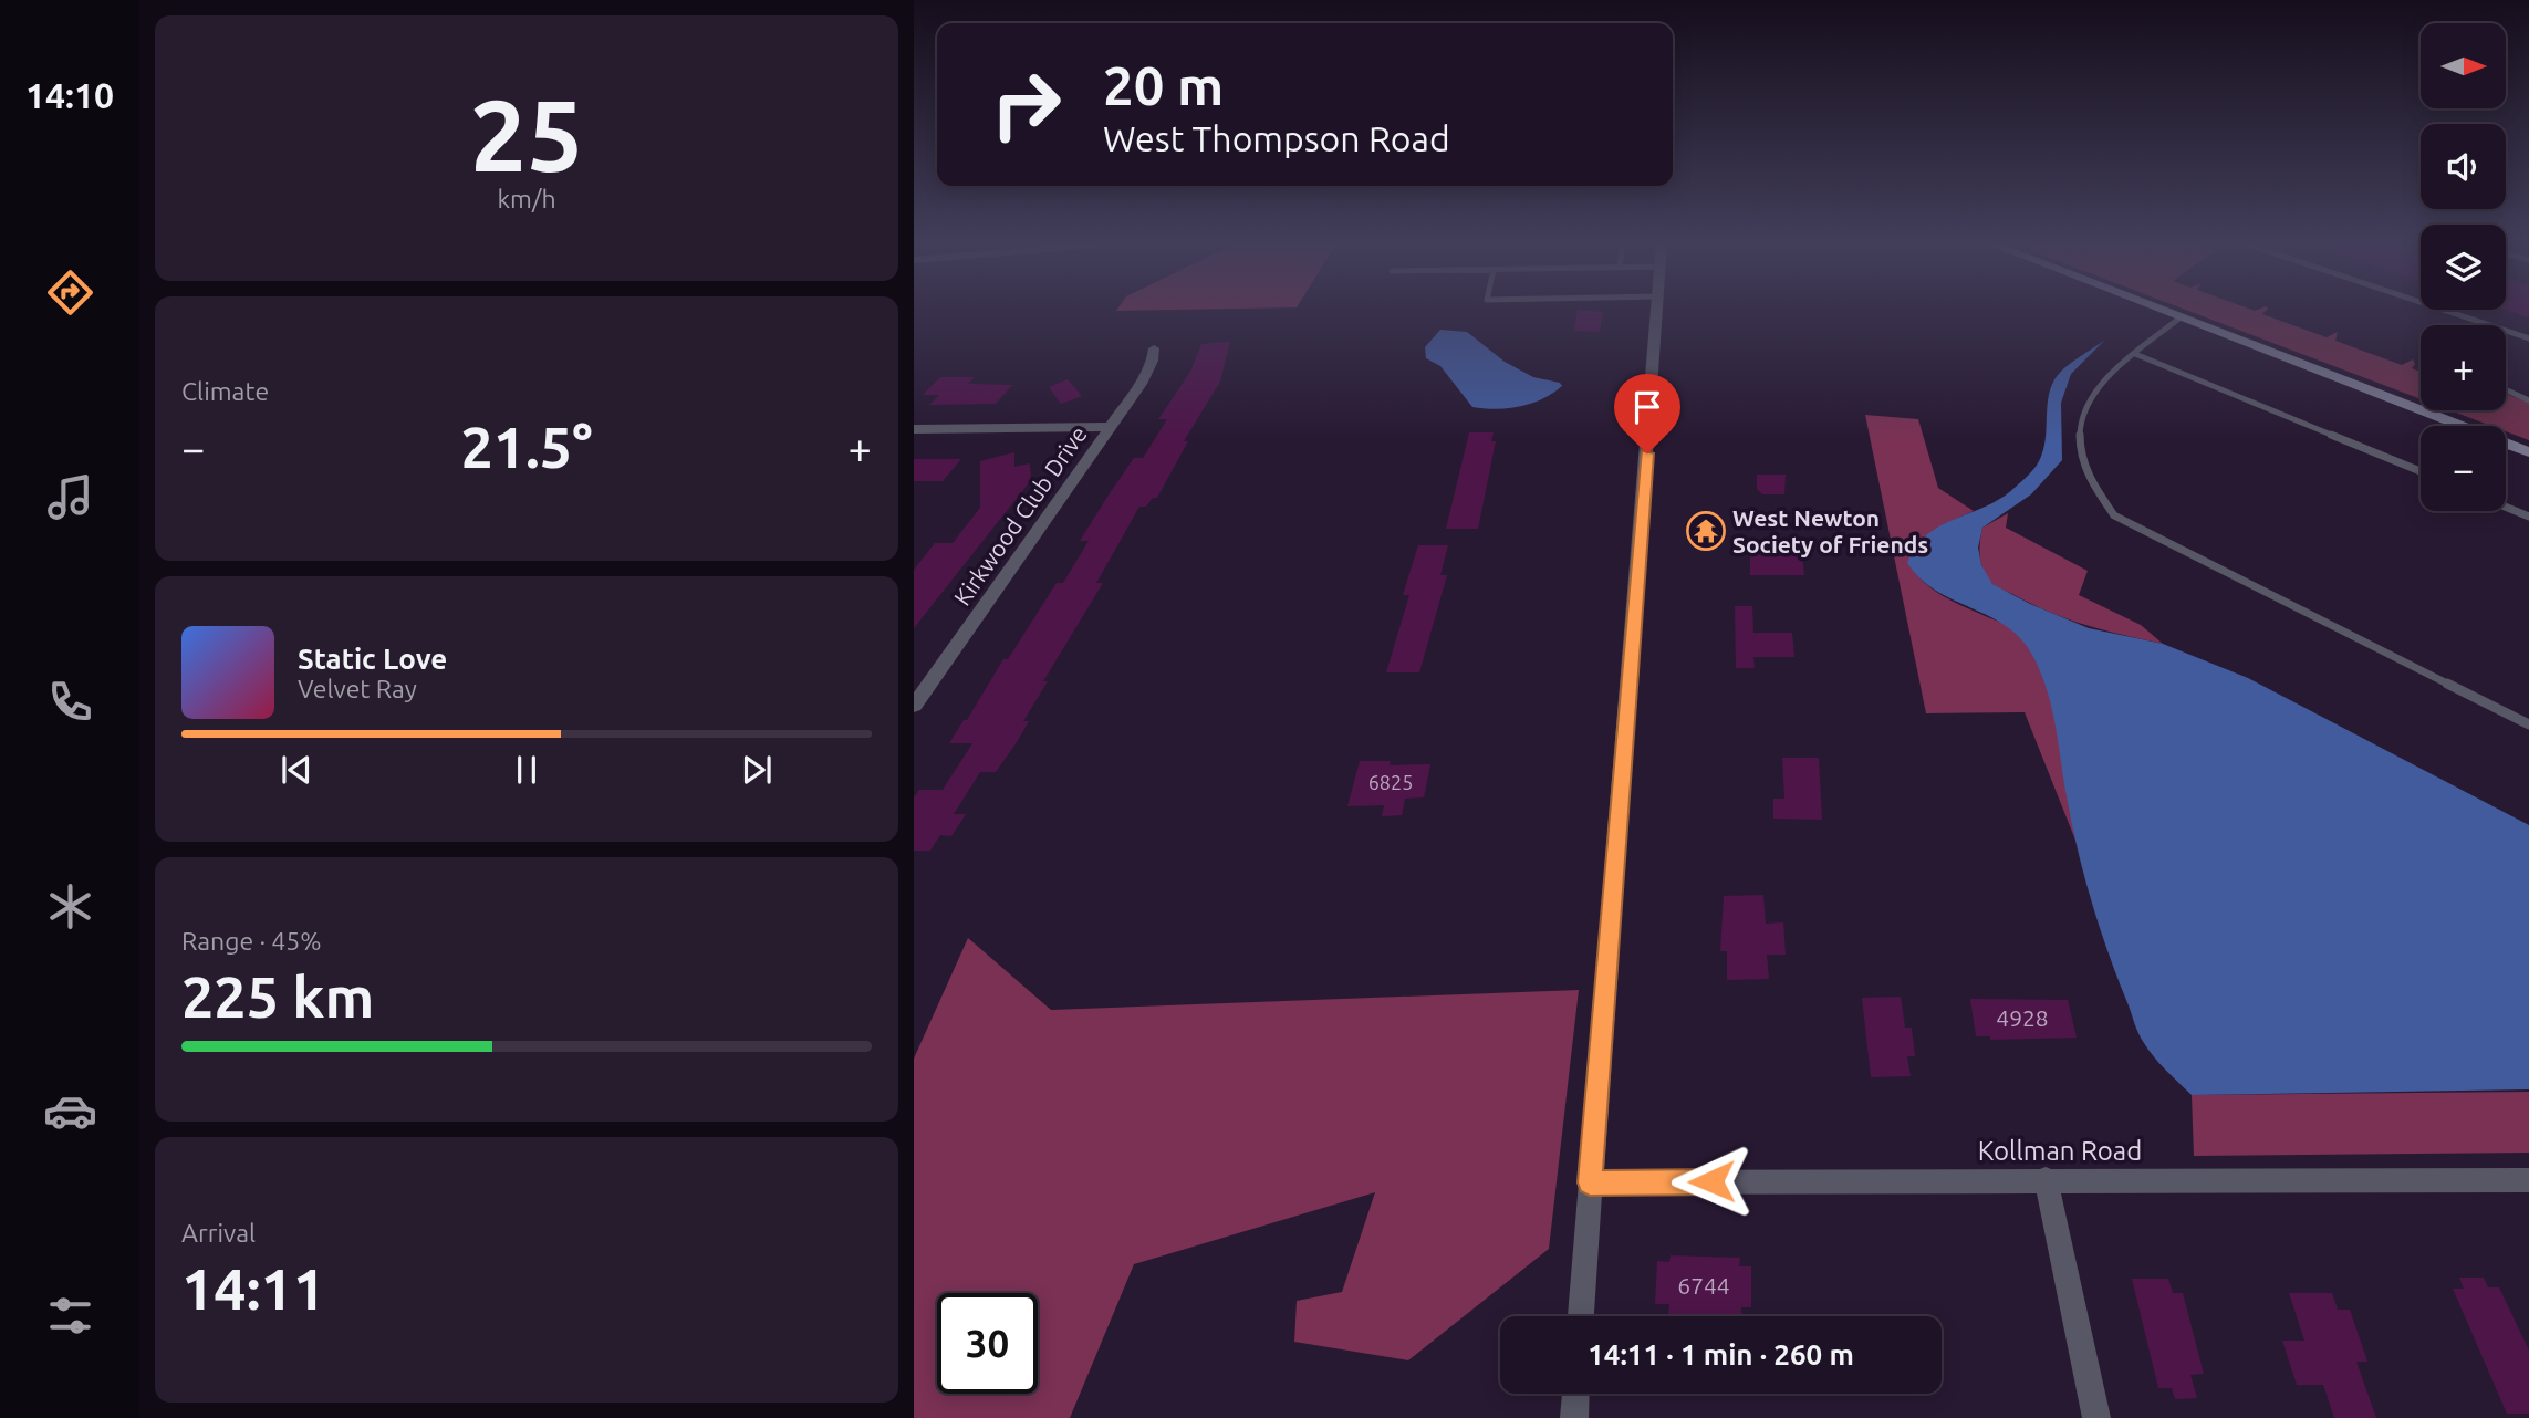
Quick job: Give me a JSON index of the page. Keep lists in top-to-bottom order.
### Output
{
  "streets": {
    "street": ["Kirkwood Club Drive", "Kollman Road"]
  },
  "places": {
    "temple": ["West Newton Society of Friends"]
  },
  "house_numbers": ["6825", "4928", "6744"],
  "north": "right",
  "page": {
    "tabs": "14:10",
    "tile": [
      ["25", "km/h"],
      "Climate",
      ["Range · 45%", "225 km"],
      ["Arrival", "14:11"]
    ],
    "map_buttons": ["+", "−"],
    "turn": ["20 m", "West Thompson Road"],
    "heat": ["−", "21.5°", "+"],
    "song": ["Static Love", "Velvet Ray"],
    "limit": "30",
    "trip": "14:11 · 1 min · 260 m"
  }
}
